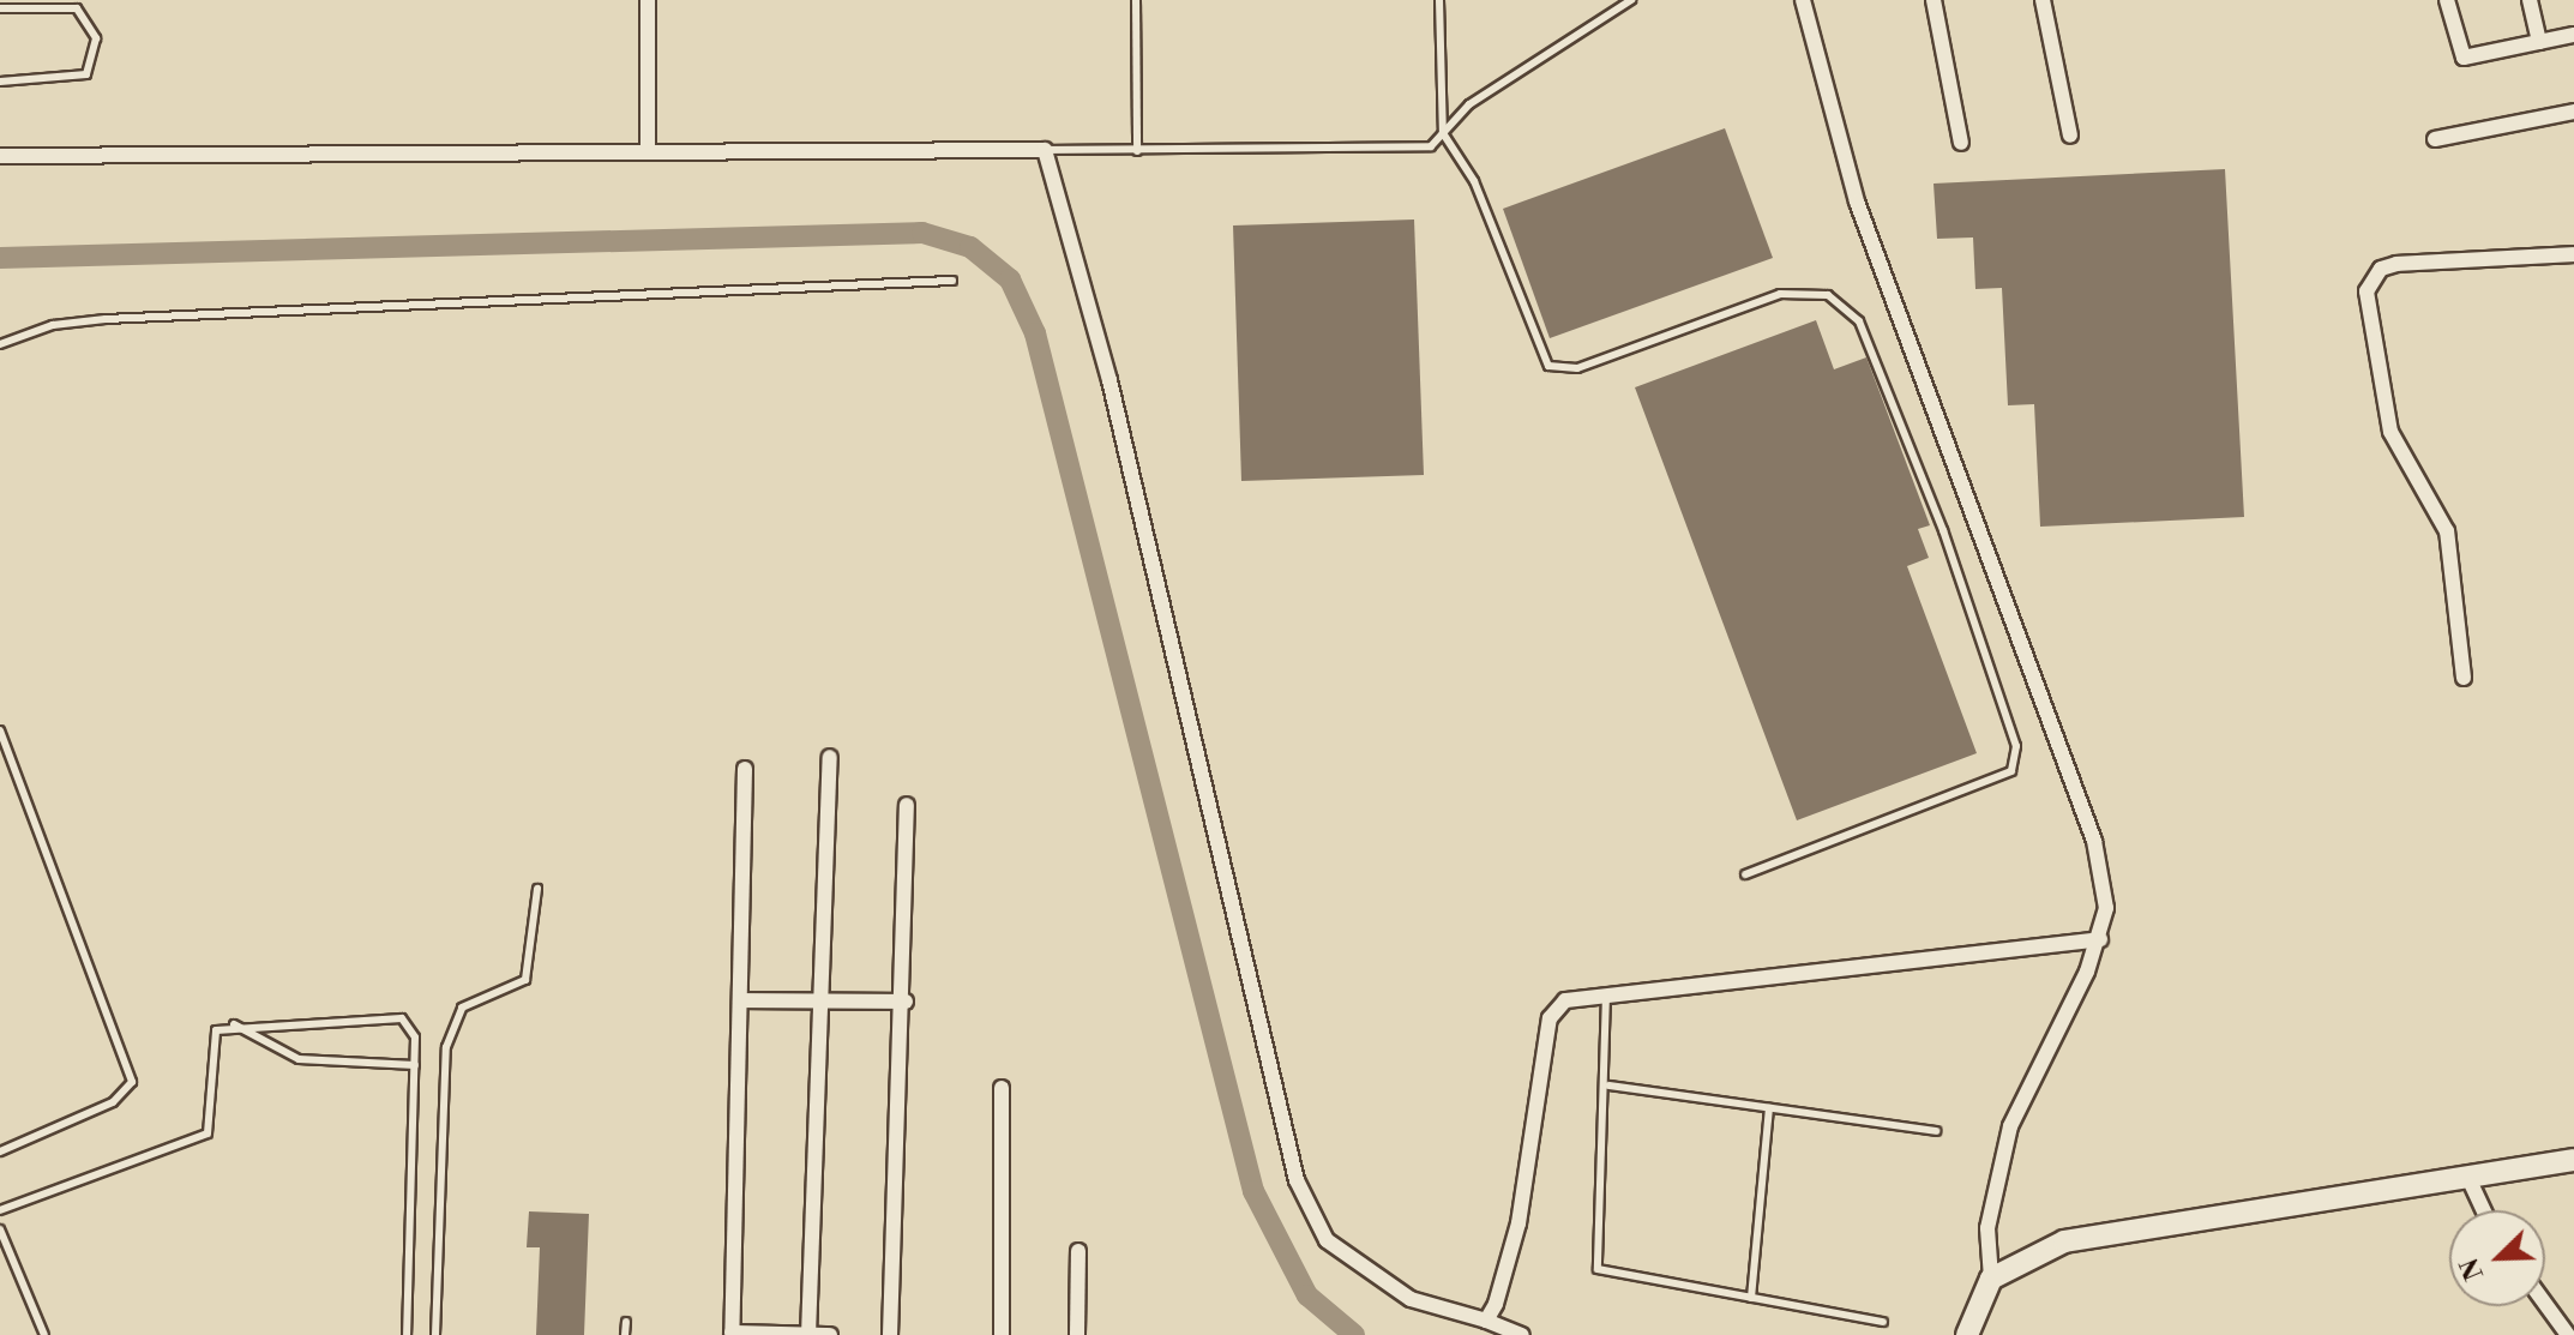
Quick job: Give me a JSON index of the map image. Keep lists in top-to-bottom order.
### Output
{
  "north": "bottom left"
}
